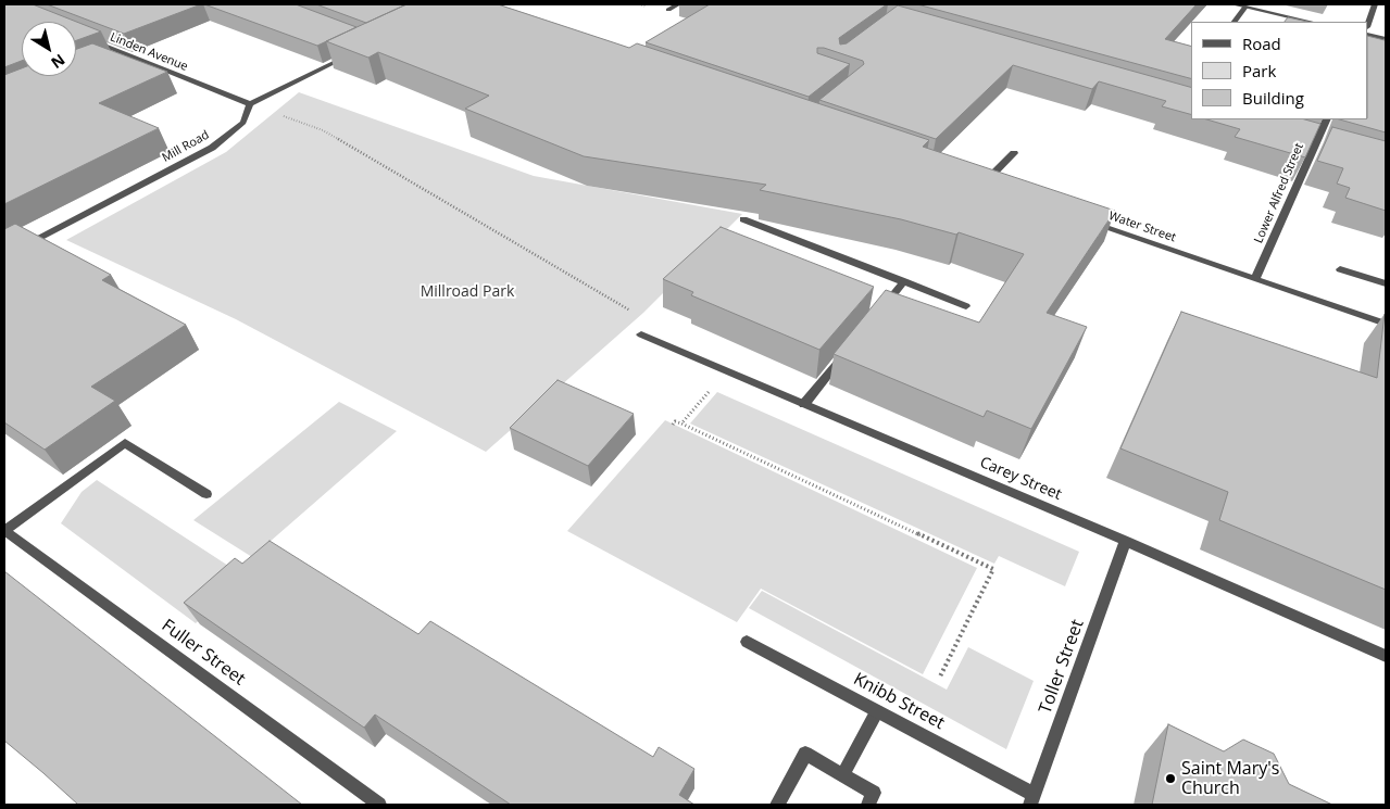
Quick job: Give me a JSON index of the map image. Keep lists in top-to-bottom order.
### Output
{
  "streets": {
    "street": [
      "Linden Avenue",
      "Mill Road",
      "Lower Alfred Street",
      "Water Street",
      "Carey Street",
      "Fuller Street",
      "Toller Street",
      "Knibb Street"
    ]
  },
  "crossings": [
    ["Linden Avenue", "Mill Road"],
    ["Lower Alfred Street", "Water Street"],
    ["Carey Street", "Toller Street"],
    ["Toller Street", "Knibb Street"]
  ],
  "parks": ["Millroad Park"],
  "places": ["Saint Mary's Church"],
  "legend": ["Road", "Park", "Building"],
  "north": "bottom right"
}
